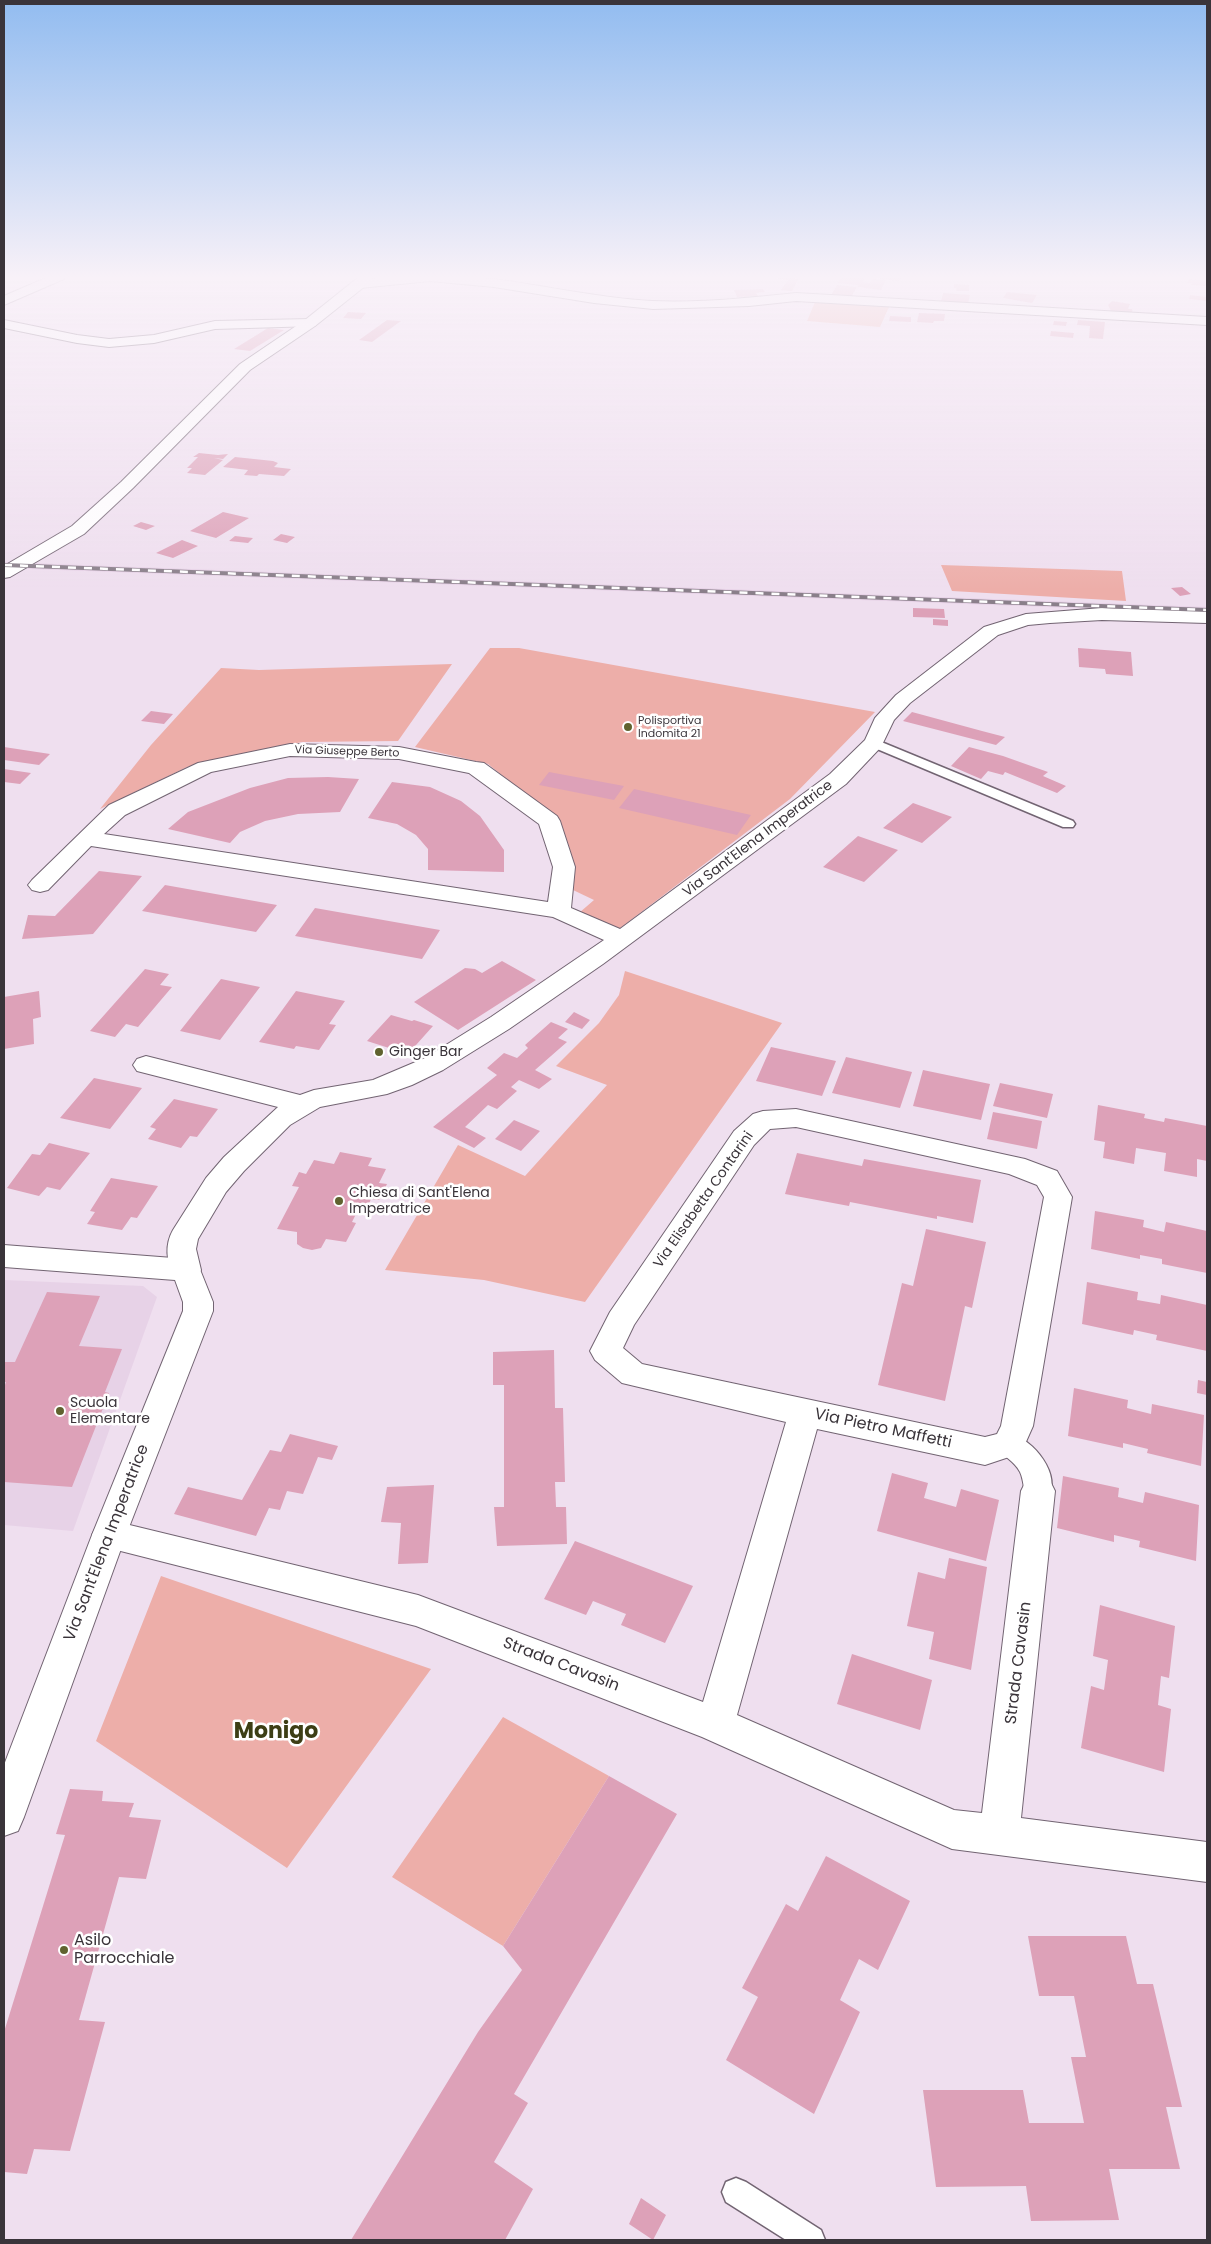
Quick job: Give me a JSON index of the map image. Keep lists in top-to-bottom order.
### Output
{
  "streets": {
    "street": [
      "Via Giuseppe Berto",
      "Via Sant'Elena Imperatrice",
      "Via Elisabetta Contarini",
      "Via Pietro Maffetti",
      "Strada Cavasin"
    ]
  },
  "crossings": [
    ["Via Sant'Elena Imperatrice", "Strada Cavasin"],
    ["Via Elisabetta Contarini", "Via Pietro Maffetti"],
    ["Via Pietro Maffetti", "Strada Cavasin"]
  ],
  "districts": ["Monigo"],
  "places": [
    "Polisportiva Indomita 21",
    "Ginger Bar",
    "Chiesa di Sant'Elena Imperatrice",
    "Scuola Elementare",
    "Asilo Parrocchiale"
  ]
}
